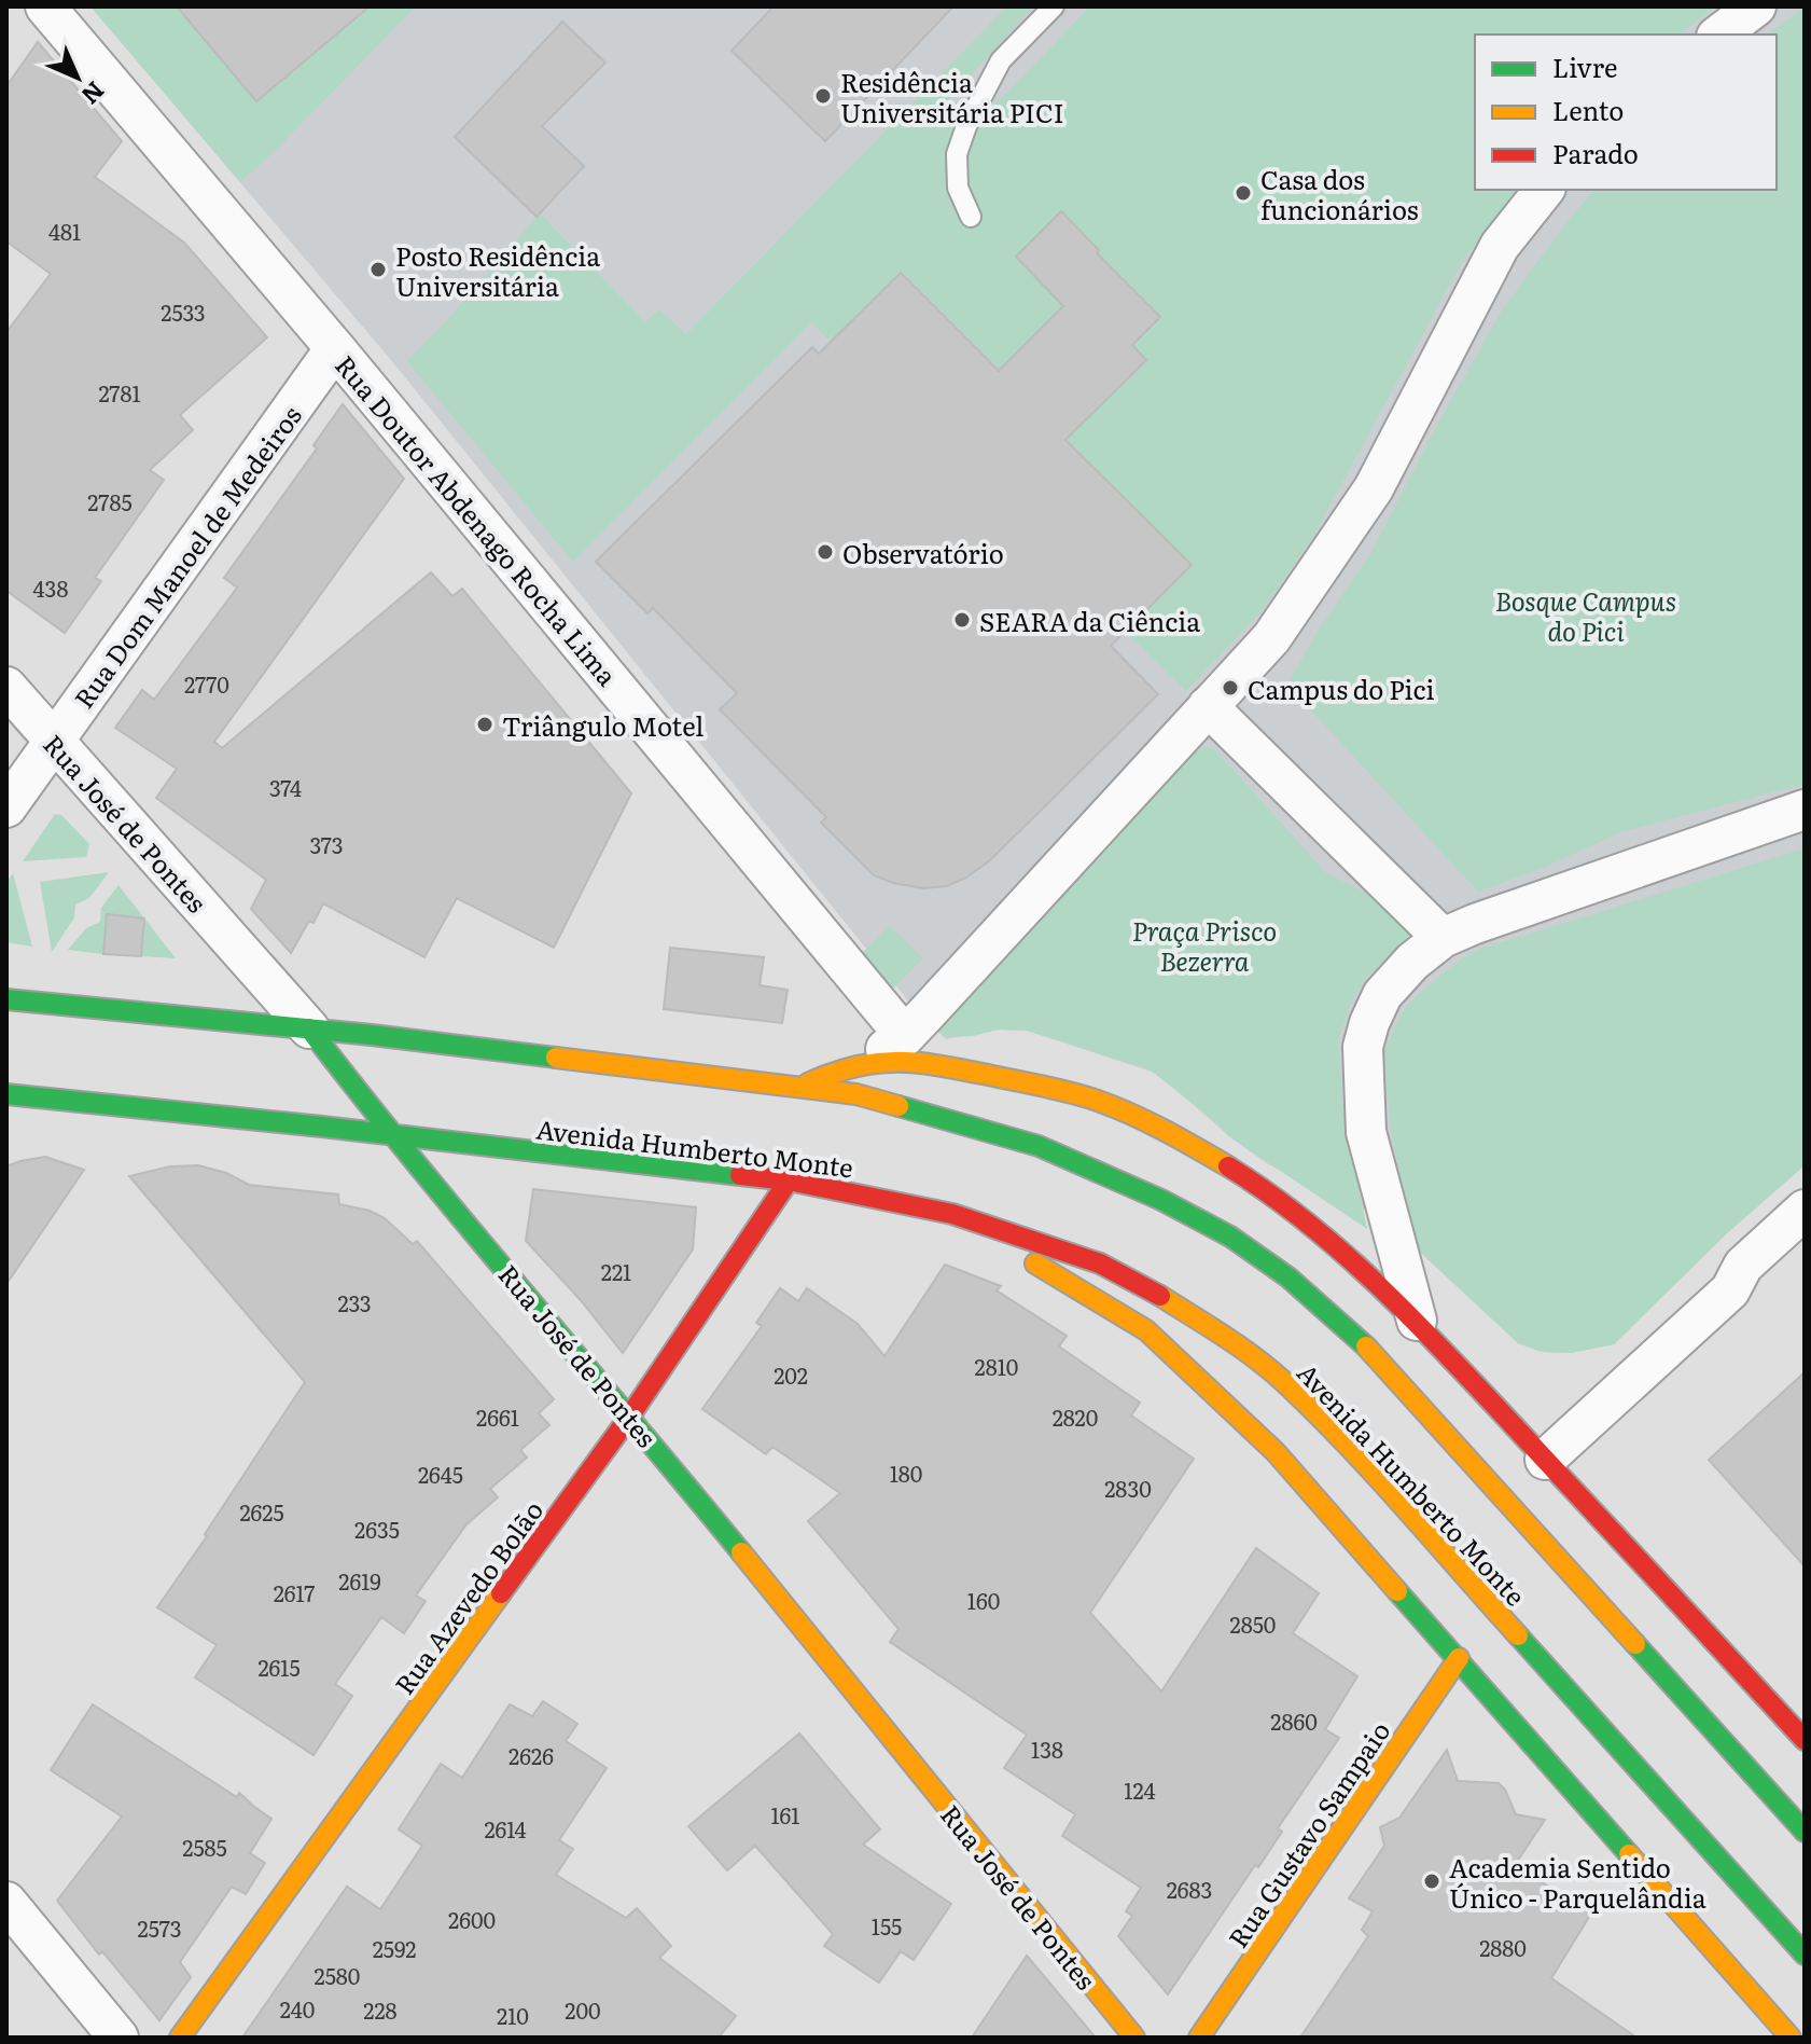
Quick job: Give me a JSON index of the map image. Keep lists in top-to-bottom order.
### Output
{
  "streets": {
    "main road": [
      "Rua José de Pontes",
      "Avenida Humberto Monte",
      "Rua Azevedo Bolão",
      "Rua Gustavo Sampaio"
    ],
    "street": ["Rua Doutor Abdenago Rocha Lima", "Rua Dom Manoel de Medeiros"]
  },
  "crossings": [
    ["Rua Doutor Abdenago Rocha Lima", "Rua Dom Manoel de Medeiros"],
    ["Rua Dom Manoel de Medeiros", "Rua José de Pontes"],
    ["Rua José de Pontes", "Avenida Humberto Monte"],
    ["Rua José de Pontes", "Rua Azevedo Bolão"],
    ["Avenida Humberto Monte", "Rua Azevedo Bolão"]
  ],
  "parks": ["Bosque Campus do Pici", "Praça Prisco Bezerra"],
  "places": [
    "Residência Universitária PICI",
    "Casa dos funcionários",
    "Posto Residência Universitária",
    "Observatório",
    "SEARA da Ciência",
    "Campus do Pici",
    "Triângulo Motel",
    "Academia Sentido Único - Parquelândia"
  ],
  "house_numbers": [
    "481",
    "2533",
    "2781",
    "2785",
    "438",
    "2770",
    "374",
    "373",
    "221",
    "233",
    "2810",
    "202",
    "2661",
    "2820",
    "180",
    "2645",
    "2830",
    "2625",
    "2635",
    "2619",
    "2617",
    "160",
    "2850",
    "2615",
    "2860",
    "138",
    "2626",
    "124",
    "161",
    "2614",
    "2585",
    "2683",
    "2600",
    "155",
    "2573",
    "2880",
    "2592",
    "2580",
    "240",
    "228",
    "200",
    "210"
  ],
  "legend": ["Livre", "Lento", "Parado"],
  "north": "bottom right"
}
